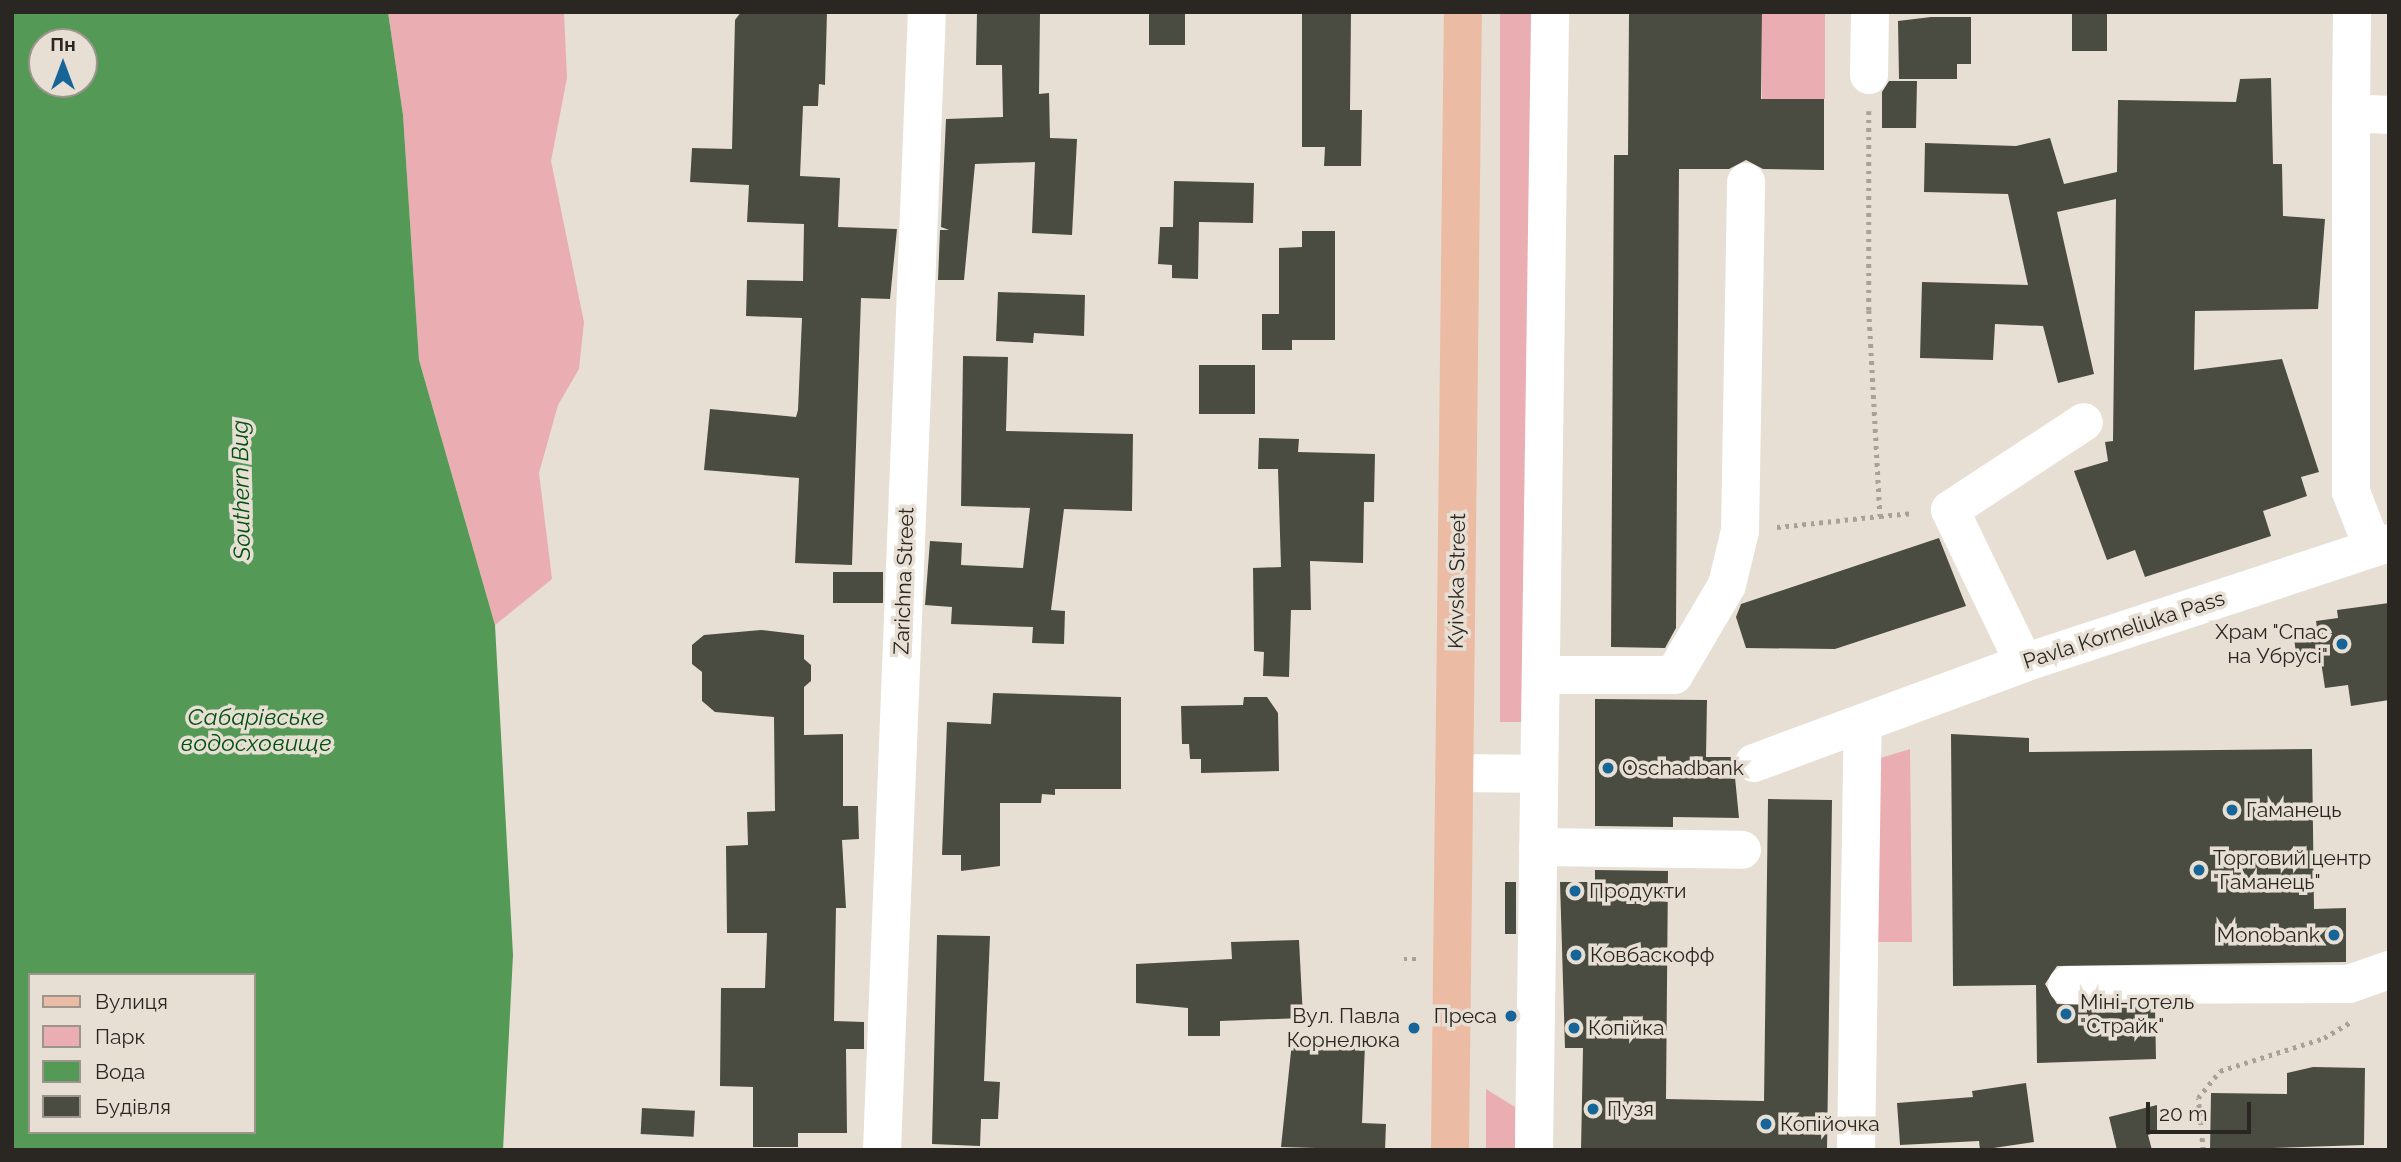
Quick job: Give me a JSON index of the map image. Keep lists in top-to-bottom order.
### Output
{
  "streets": {
    "main road": ["Kyivska Street"],
    "street": ["Zarichna Street", "Pavla Korneliuka Pass"]
  },
  "water": ["Southern Bug", "Сабарівське водосховище"],
  "places": [
    "Храм \"Спас на Убрусі\"",
    "Oschadbank",
    "Гаманець",
    "Торговий центр \"Гаманець\"",
    "Продукти",
    "Monobank",
    "Ковбаскофф",
    "Міні-готель \"Страйк\"",
    "Преса",
    "Вул. Павла Корнелюка",
    "Копійка",
    "Пузя",
    "Копійочка"
  ],
  "legend": [
    "Вулиця",
    "Парк",
    "Вода",
    "Будівля"
  ],
  "scale_bar": "20 m",
  "north": "top"
}
